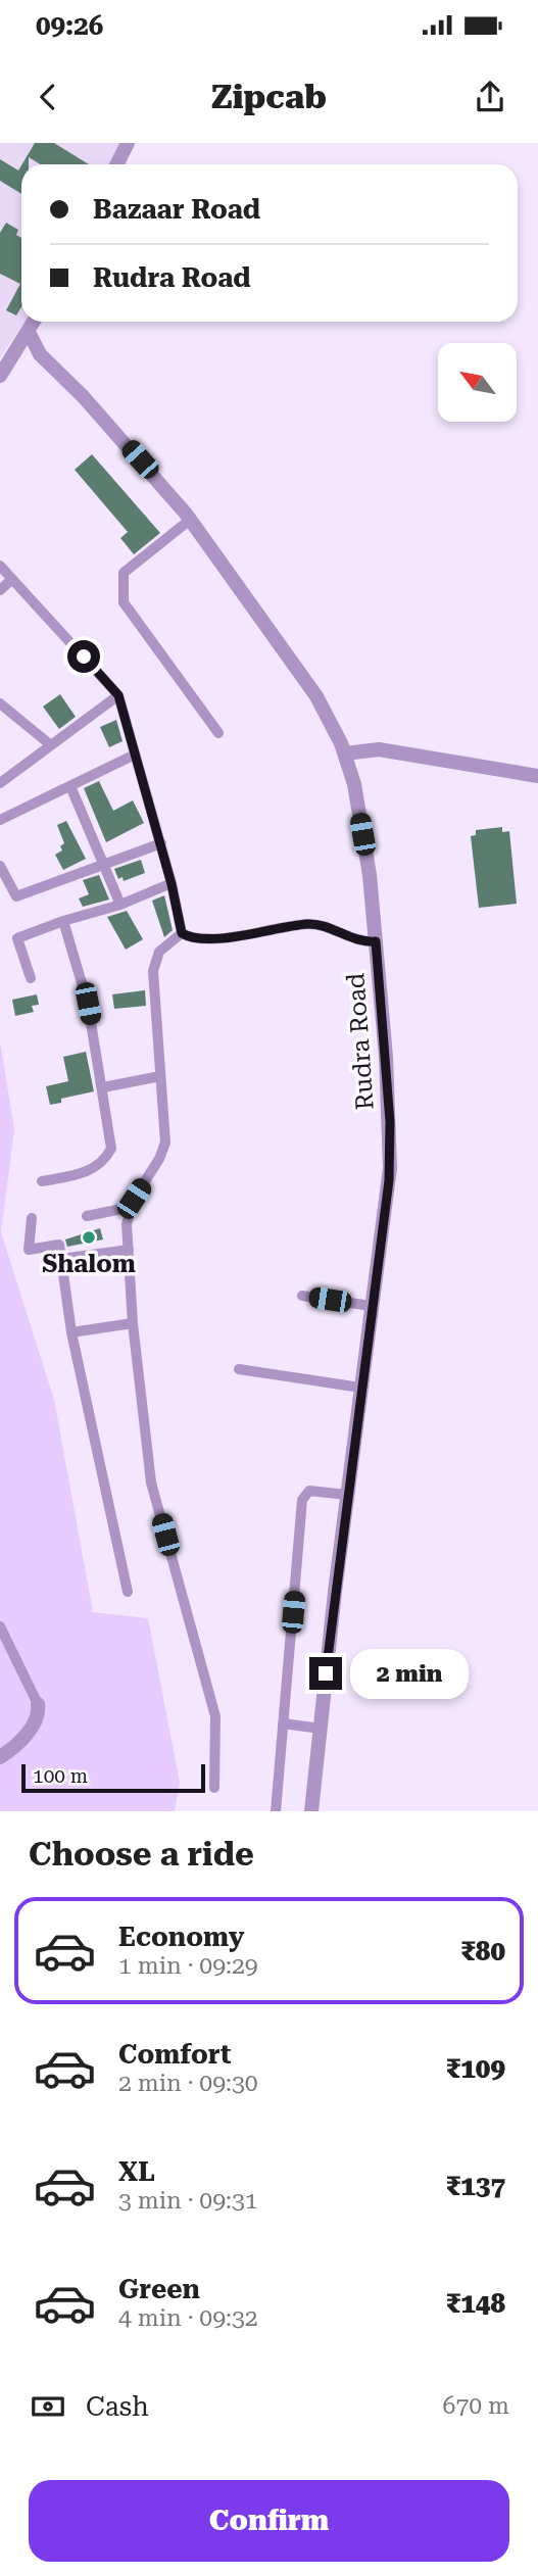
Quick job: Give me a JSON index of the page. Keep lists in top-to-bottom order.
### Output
{
  "streets": {
    "street": ["Rudra Road"]
  },
  "places": ["Shalom"],
  "scale_bar": "100 m",
  "north": "top left",
  "page": {
    "status": "09:26",
    "header": "Zipcab",
    "banner": ["Bazaar Road", "Rudra Road"],
    "bubble": "2 min",
    "scale": "100 m",
    "heading": "Choose a ride",
    "list": [
      {
        "name": "Economy",
        "note": "1 min · 09:29",
        "value": "₹80"
      },
      {
        "name": "Comfort",
        "note": "2 min · 09:30",
        "value": "₹109"
      },
      {
        "name": "XL",
        "note": "3 min · 09:31",
        "value": "₹137"
      },
      {
        "name": "Green",
        "note": "4 min · 09:32",
        "value": "₹148"
      }
    ],
    "pay": ["Cash", "670 m"],
    "buttons": "Confirm"
  }
}
